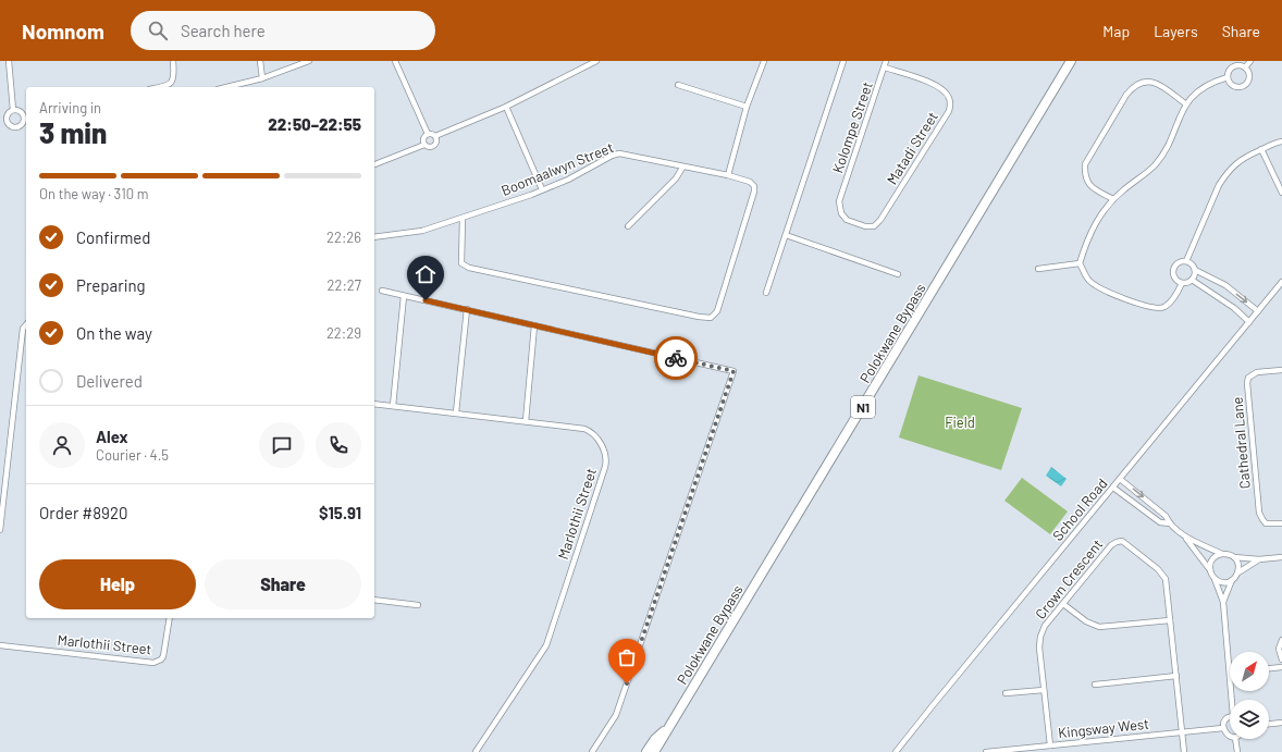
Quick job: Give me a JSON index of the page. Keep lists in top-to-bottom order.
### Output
{
  "streets": {
    "highway": ["Polokwane Bypass", "N1"],
    "street": [
      "Kolompe Street",
      "Matadi Street",
      "Boomaalwyn Street",
      "Cathedral Lane",
      "School Road",
      "Marlothii Street",
      "Crown Crescent",
      "Kingsway West"
    ]
  },
  "crossings": [
    ["Kolompe Street", "Matadi Street"],
    ["Crown Crescent", "Kingsway West"]
  ],
  "parks": ["Field"],
  "north": "top right",
  "page": {
    "header": "Nomnom",
    "search": "Search here",
    "nav": ["Map", "Layers", "Share"],
    "heading": ["3 min", "Arriving in", "22:50–22:55"],
    "panel": [
      "Alex",
      "Courier · 4.5",
      "Order #8920",
      "$15.91"
    ],
    "bar": "On the way · 310 m",
    "list": [
      ["Confirmed", "22:26"],
      ["Preparing", "22:27"],
      ["On the way", "22:29"],
      "Delivered"
    ],
    "buttons": ["Help", "Share"]
  }
}
